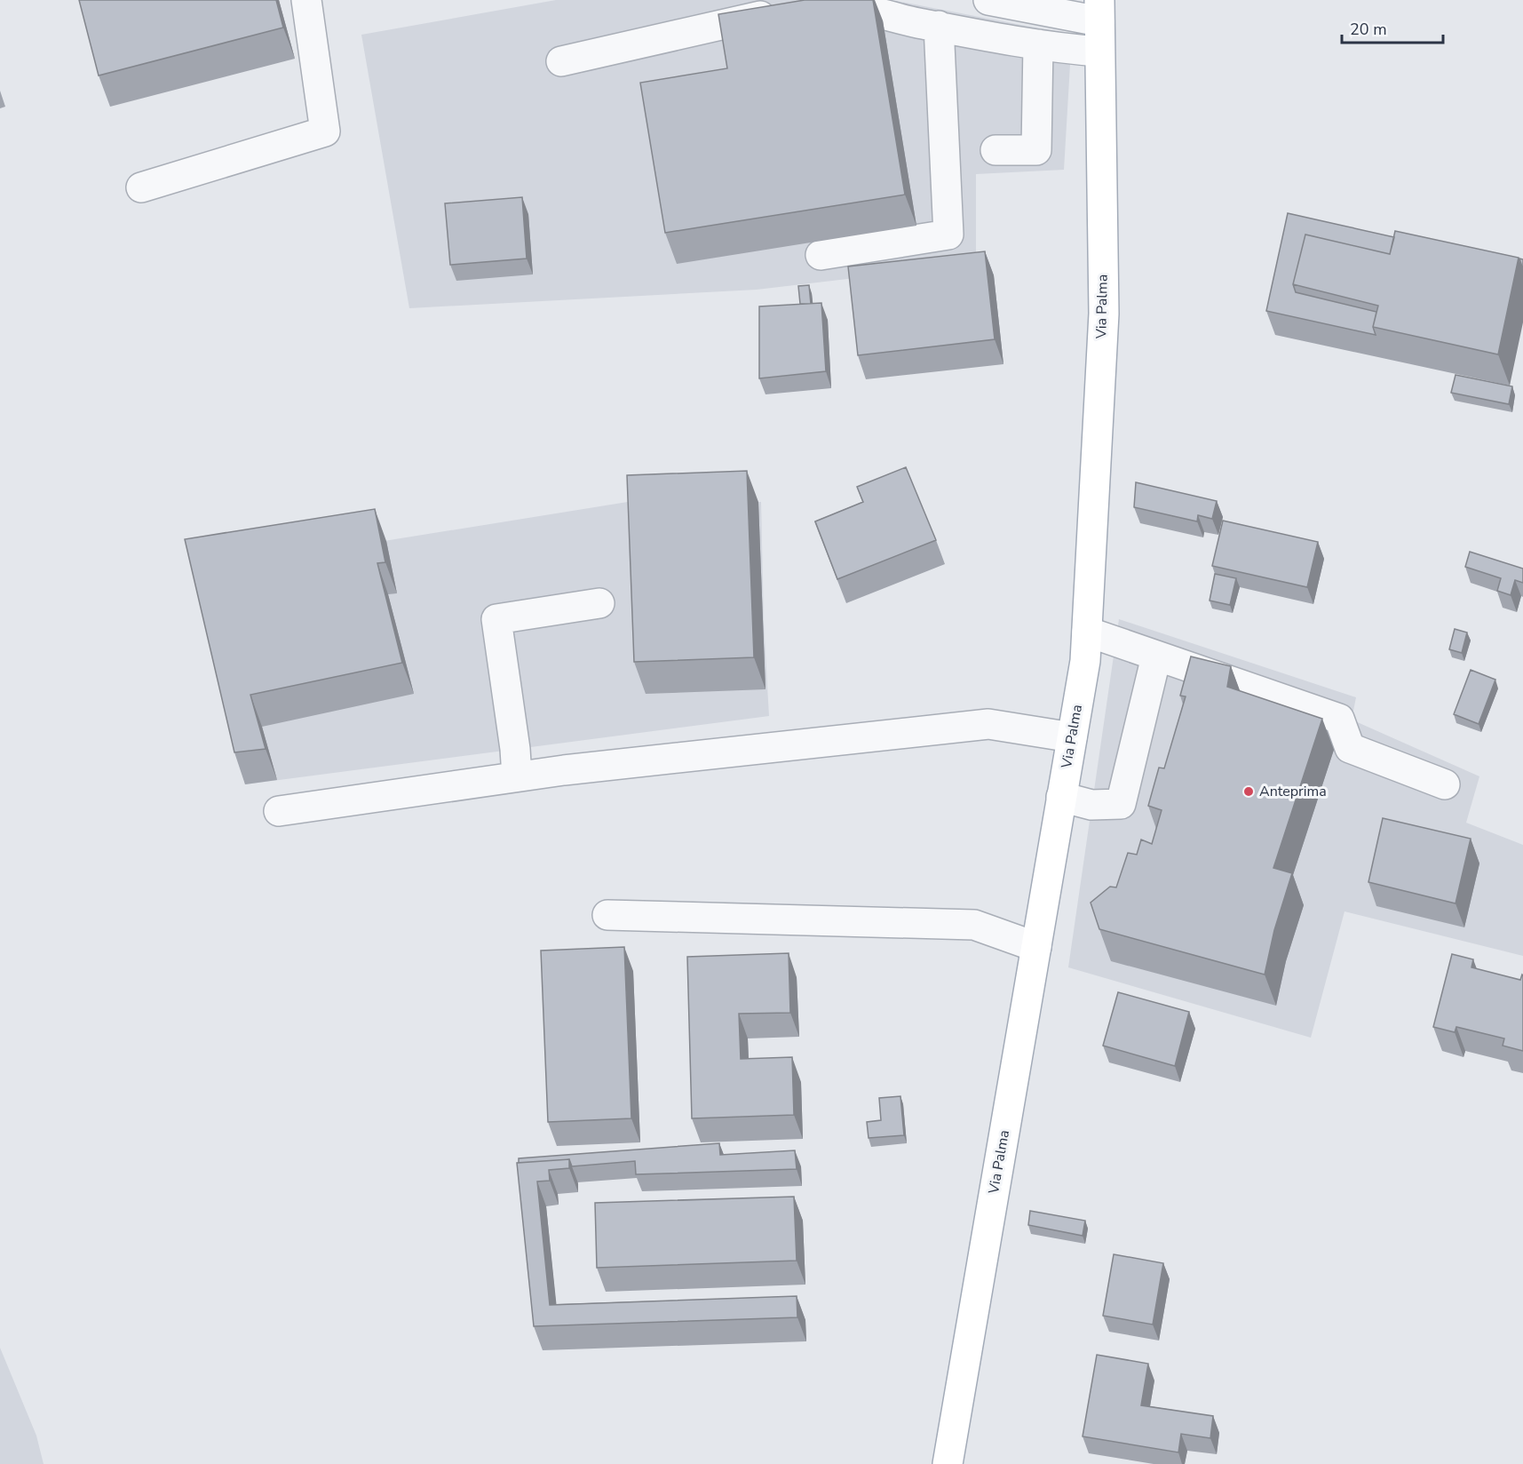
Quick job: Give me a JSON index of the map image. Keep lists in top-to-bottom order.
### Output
{
  "streets": {
    "main road": ["Via Palma"]
  },
  "places": ["Anteprima"],
  "scale_bar": "20 m"
}
